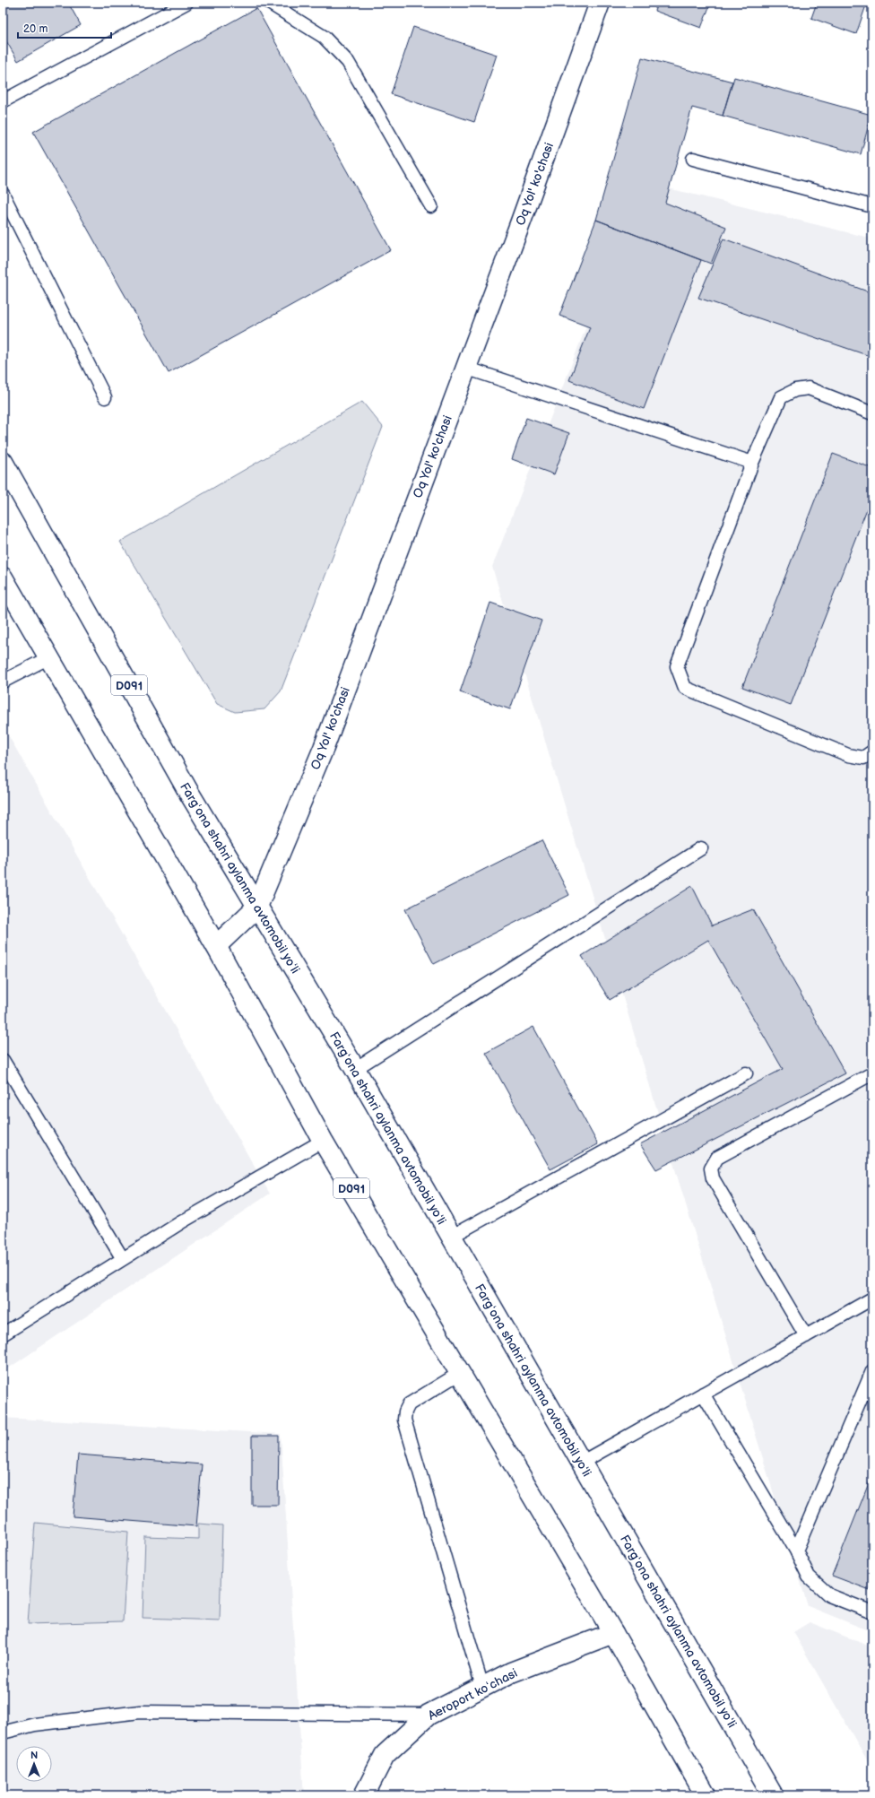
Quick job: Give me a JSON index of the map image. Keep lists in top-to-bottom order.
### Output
{
  "streets": {
    "main road": [
      "Oq Yol' ko'chasi",
      "D091",
      "Fargʻona shahri aylanma avtomobil yoʻli",
      "Aeroport koʻchasi"
    ]
  },
  "crossings": [
    ["Oq Yol' ko'chasi", "Fargʻona shahri aylanma avtomobil yoʻli"],
    ["D091", "Aeroport koʻchasi"]
  ],
  "scale_bar": "20 m",
  "north": "top"
}
